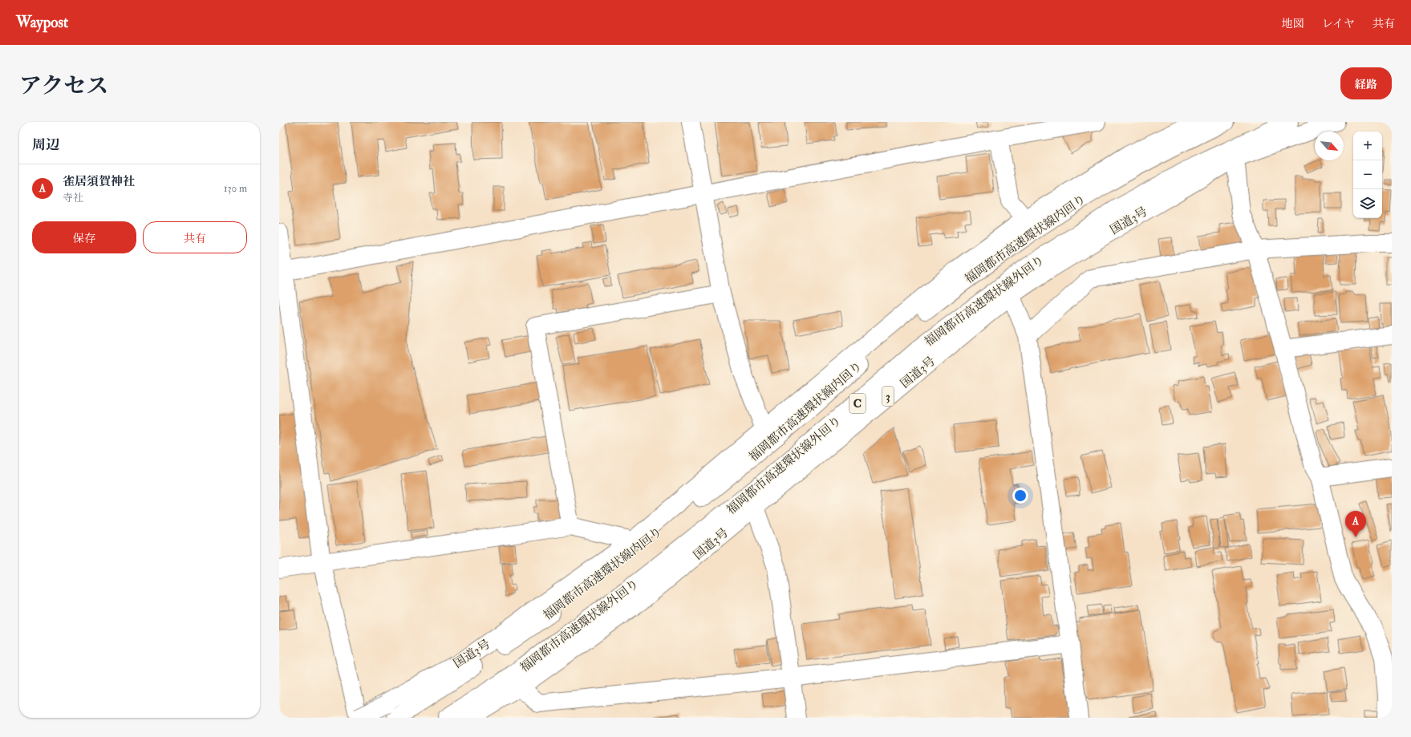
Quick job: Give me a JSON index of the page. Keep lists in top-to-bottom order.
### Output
{
  "streets": {
    "main road": [
      "国道3号",
      "福岡都市高速環状線内回り",
      "福岡都市高速環状線外回り",
      "3",
      "C"
    ]
  },
  "north": "bottom right",
  "page": {
    "header": "Waypost",
    "nav": ["地図", "レイヤ", "共有"],
    "title": "アクセス",
    "buttons": [
      "経路",
      ["保存", "共有"]
    ],
    "heading": "周辺",
    "map_buttons": ["+", "−"],
    "list": [
      {
        "mark": "A",
        "name": "雀居須賀神社",
        "note": "寺社",
        "value": "130 m"
      }
    ],
    "pins": "A"
  }
}
